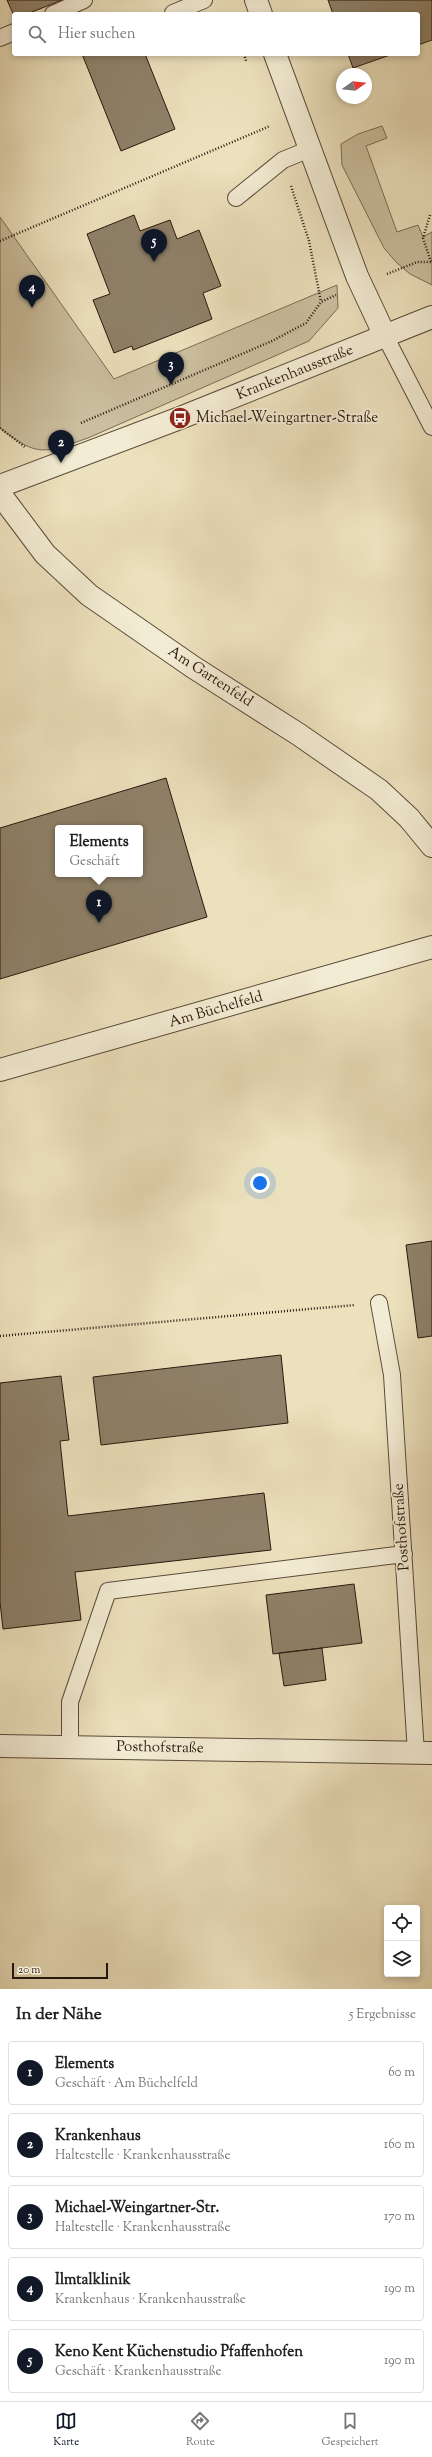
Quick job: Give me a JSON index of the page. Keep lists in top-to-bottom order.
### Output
{
  "streets": {
    "street": [
      "Krankenhausstraße",
      "Am Gartenfeld",
      "Am Büchelfeld",
      "Posthofstraße"
    ]
  },
  "places": {
    "bus stop": ["Michael-Weingartner-Straße"]
  },
  "scale_bar": "20 m",
  "north": "right",
  "page": {
    "search": "Hier suchen",
    "pins": [
      "5",
      "4",
      "3",
      "2",
      "1"
    ],
    "popup": ["Elements", "Geschäft"],
    "scale": "20 m",
    "heading": ["In der Nähe", "5 Ergebnisse"],
    "list": [
      {
        "mark": "1",
        "name": "Elements",
        "note": "Geschäft · Am Büchelfeld",
        "value": "60 m"
      },
      {
        "mark": "2",
        "name": "Krankenhaus",
        "note": "Haltestelle · Krankenhausstraße",
        "value": "160 m"
      },
      {
        "mark": "3",
        "name": "Michael-Weingartner-Str.",
        "note": "Haltestelle · Krankenhausstraße",
        "value": "170 m"
      },
      {
        "mark": "4",
        "name": "Ilmtalklinik",
        "note": "Krankenhaus · Krankenhausstraße",
        "value": "190 m"
      },
      {
        "mark": "5",
        "name": "Keno Kent Küchenstudio Pfaffenhofen",
        "note": "Geschäft · Krankenhausstraße",
        "value": "190 m"
      }
    ],
    "nav": ["Karte", "Route", "Gespeichert"]
  }
}
